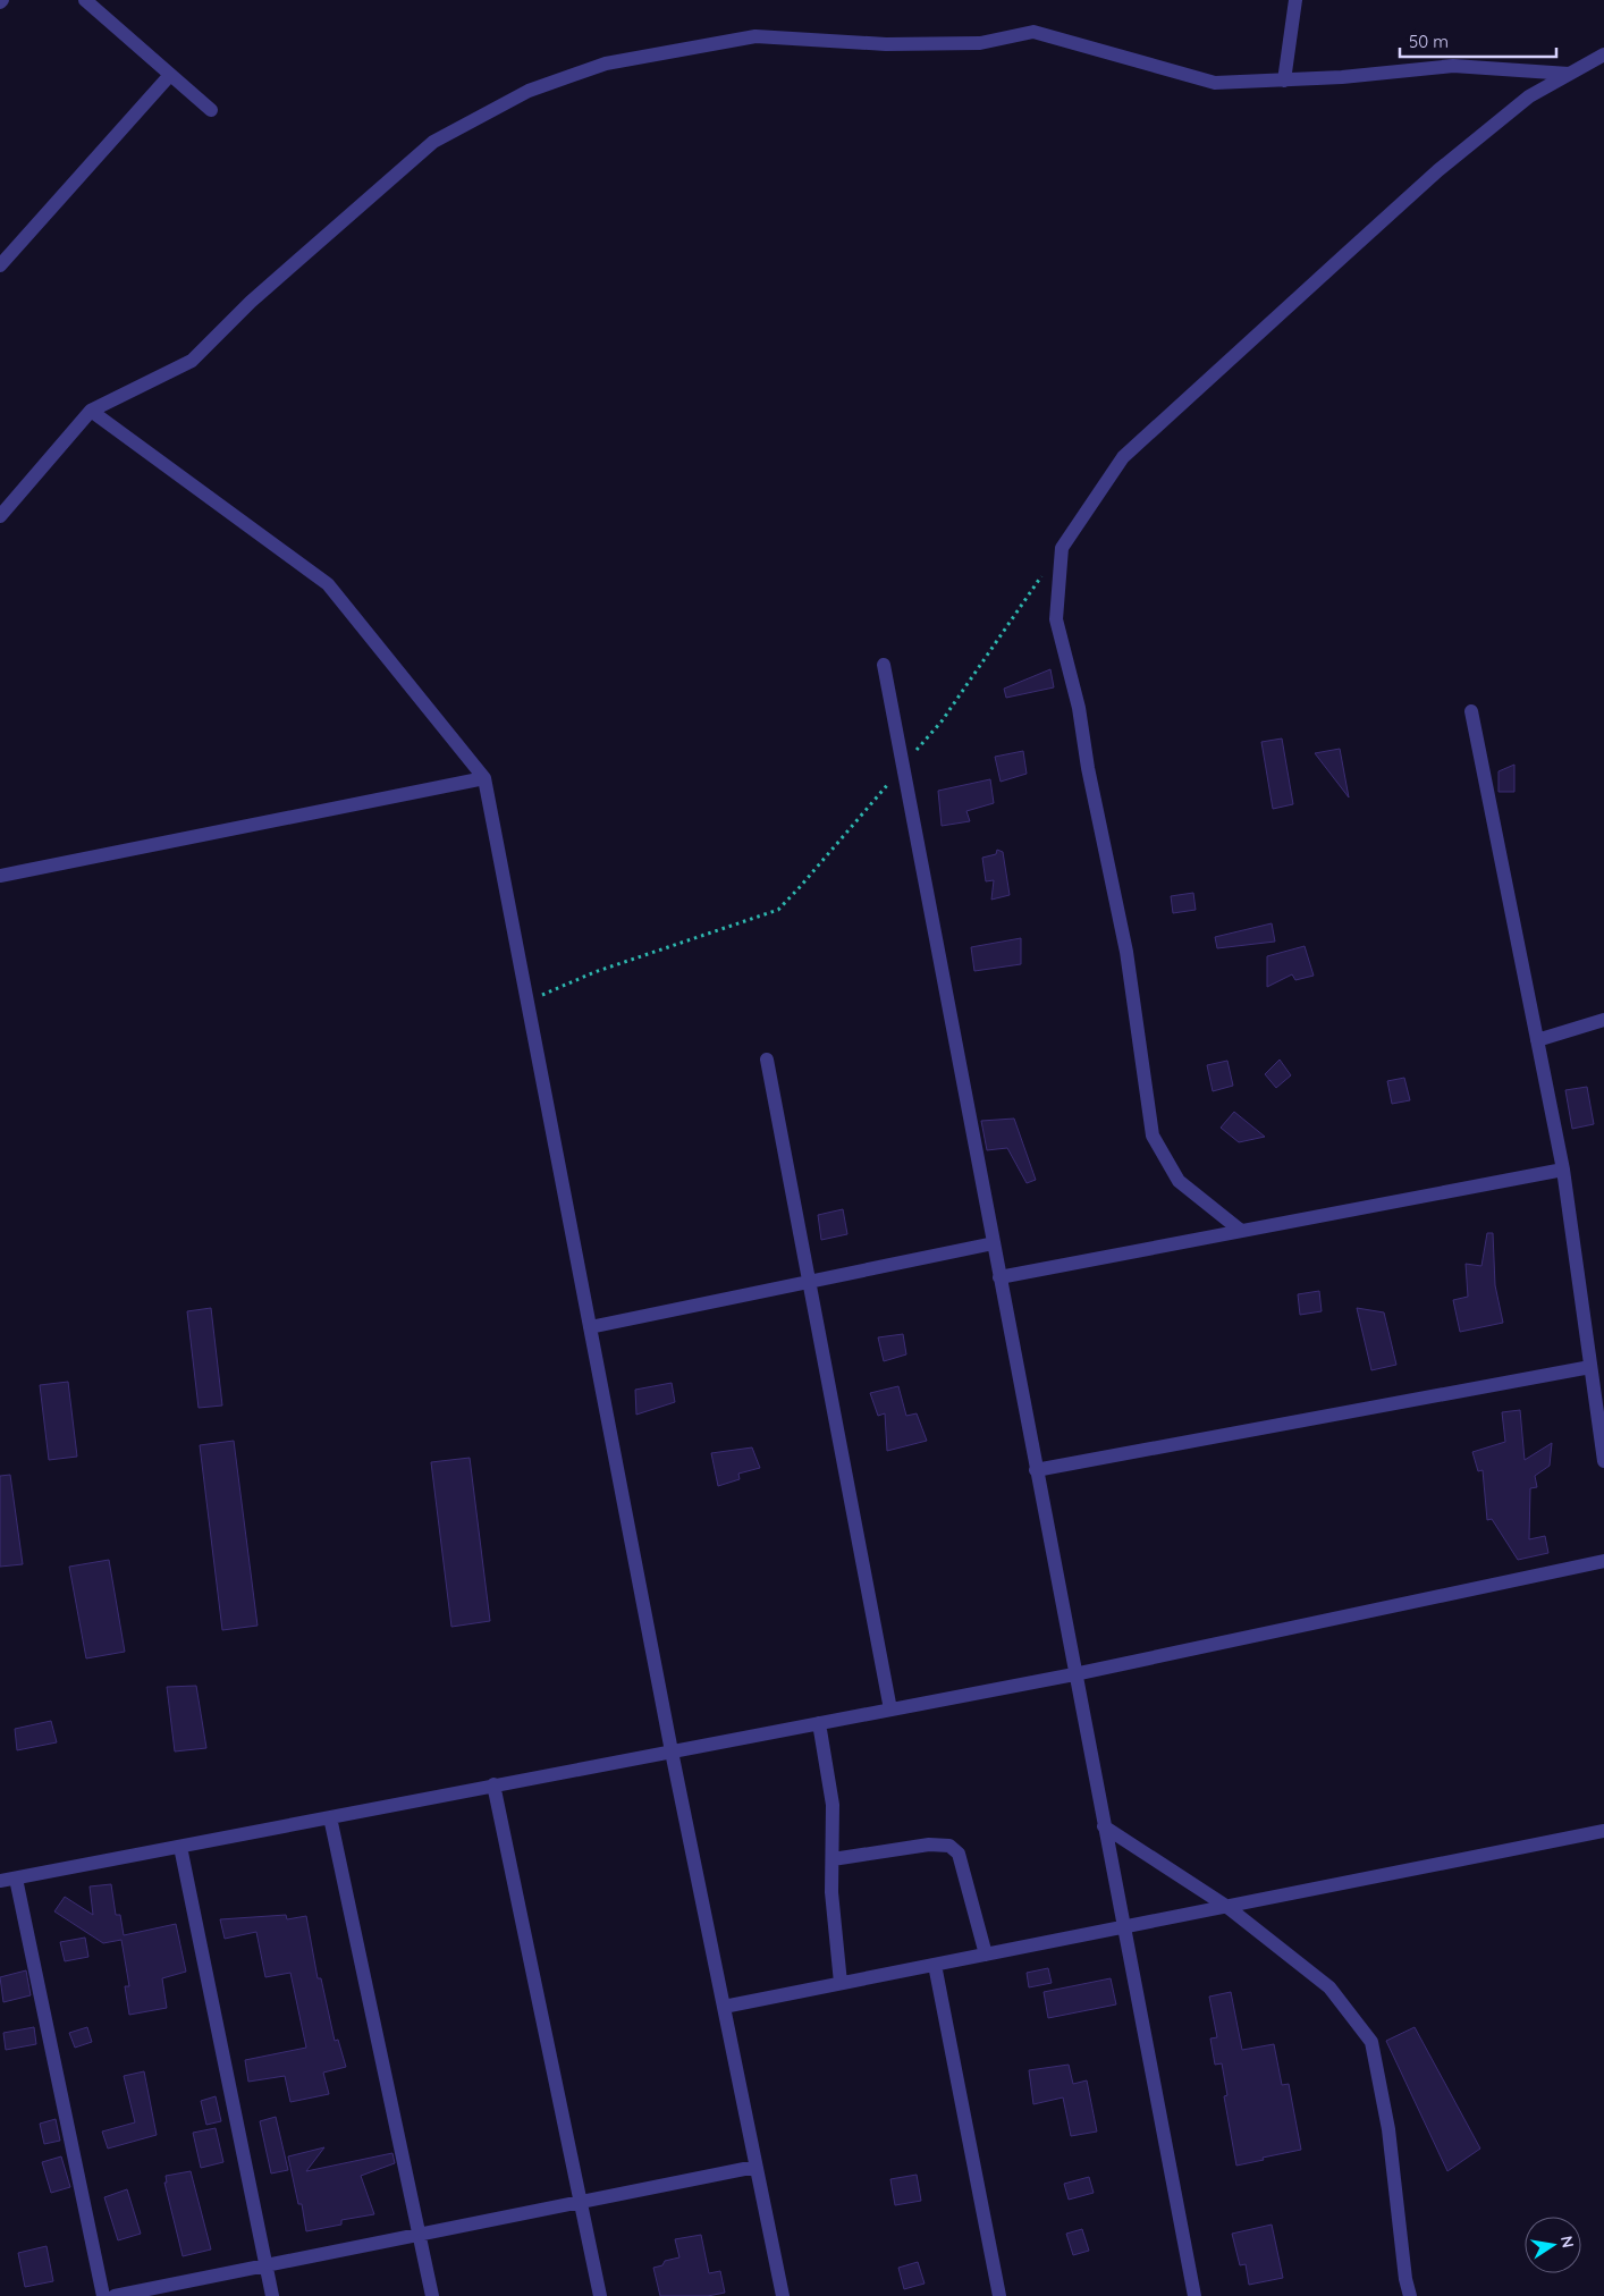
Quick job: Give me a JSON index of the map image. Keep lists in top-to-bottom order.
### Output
{
  "scale_bar": "50 m",
  "north": "right"
}
